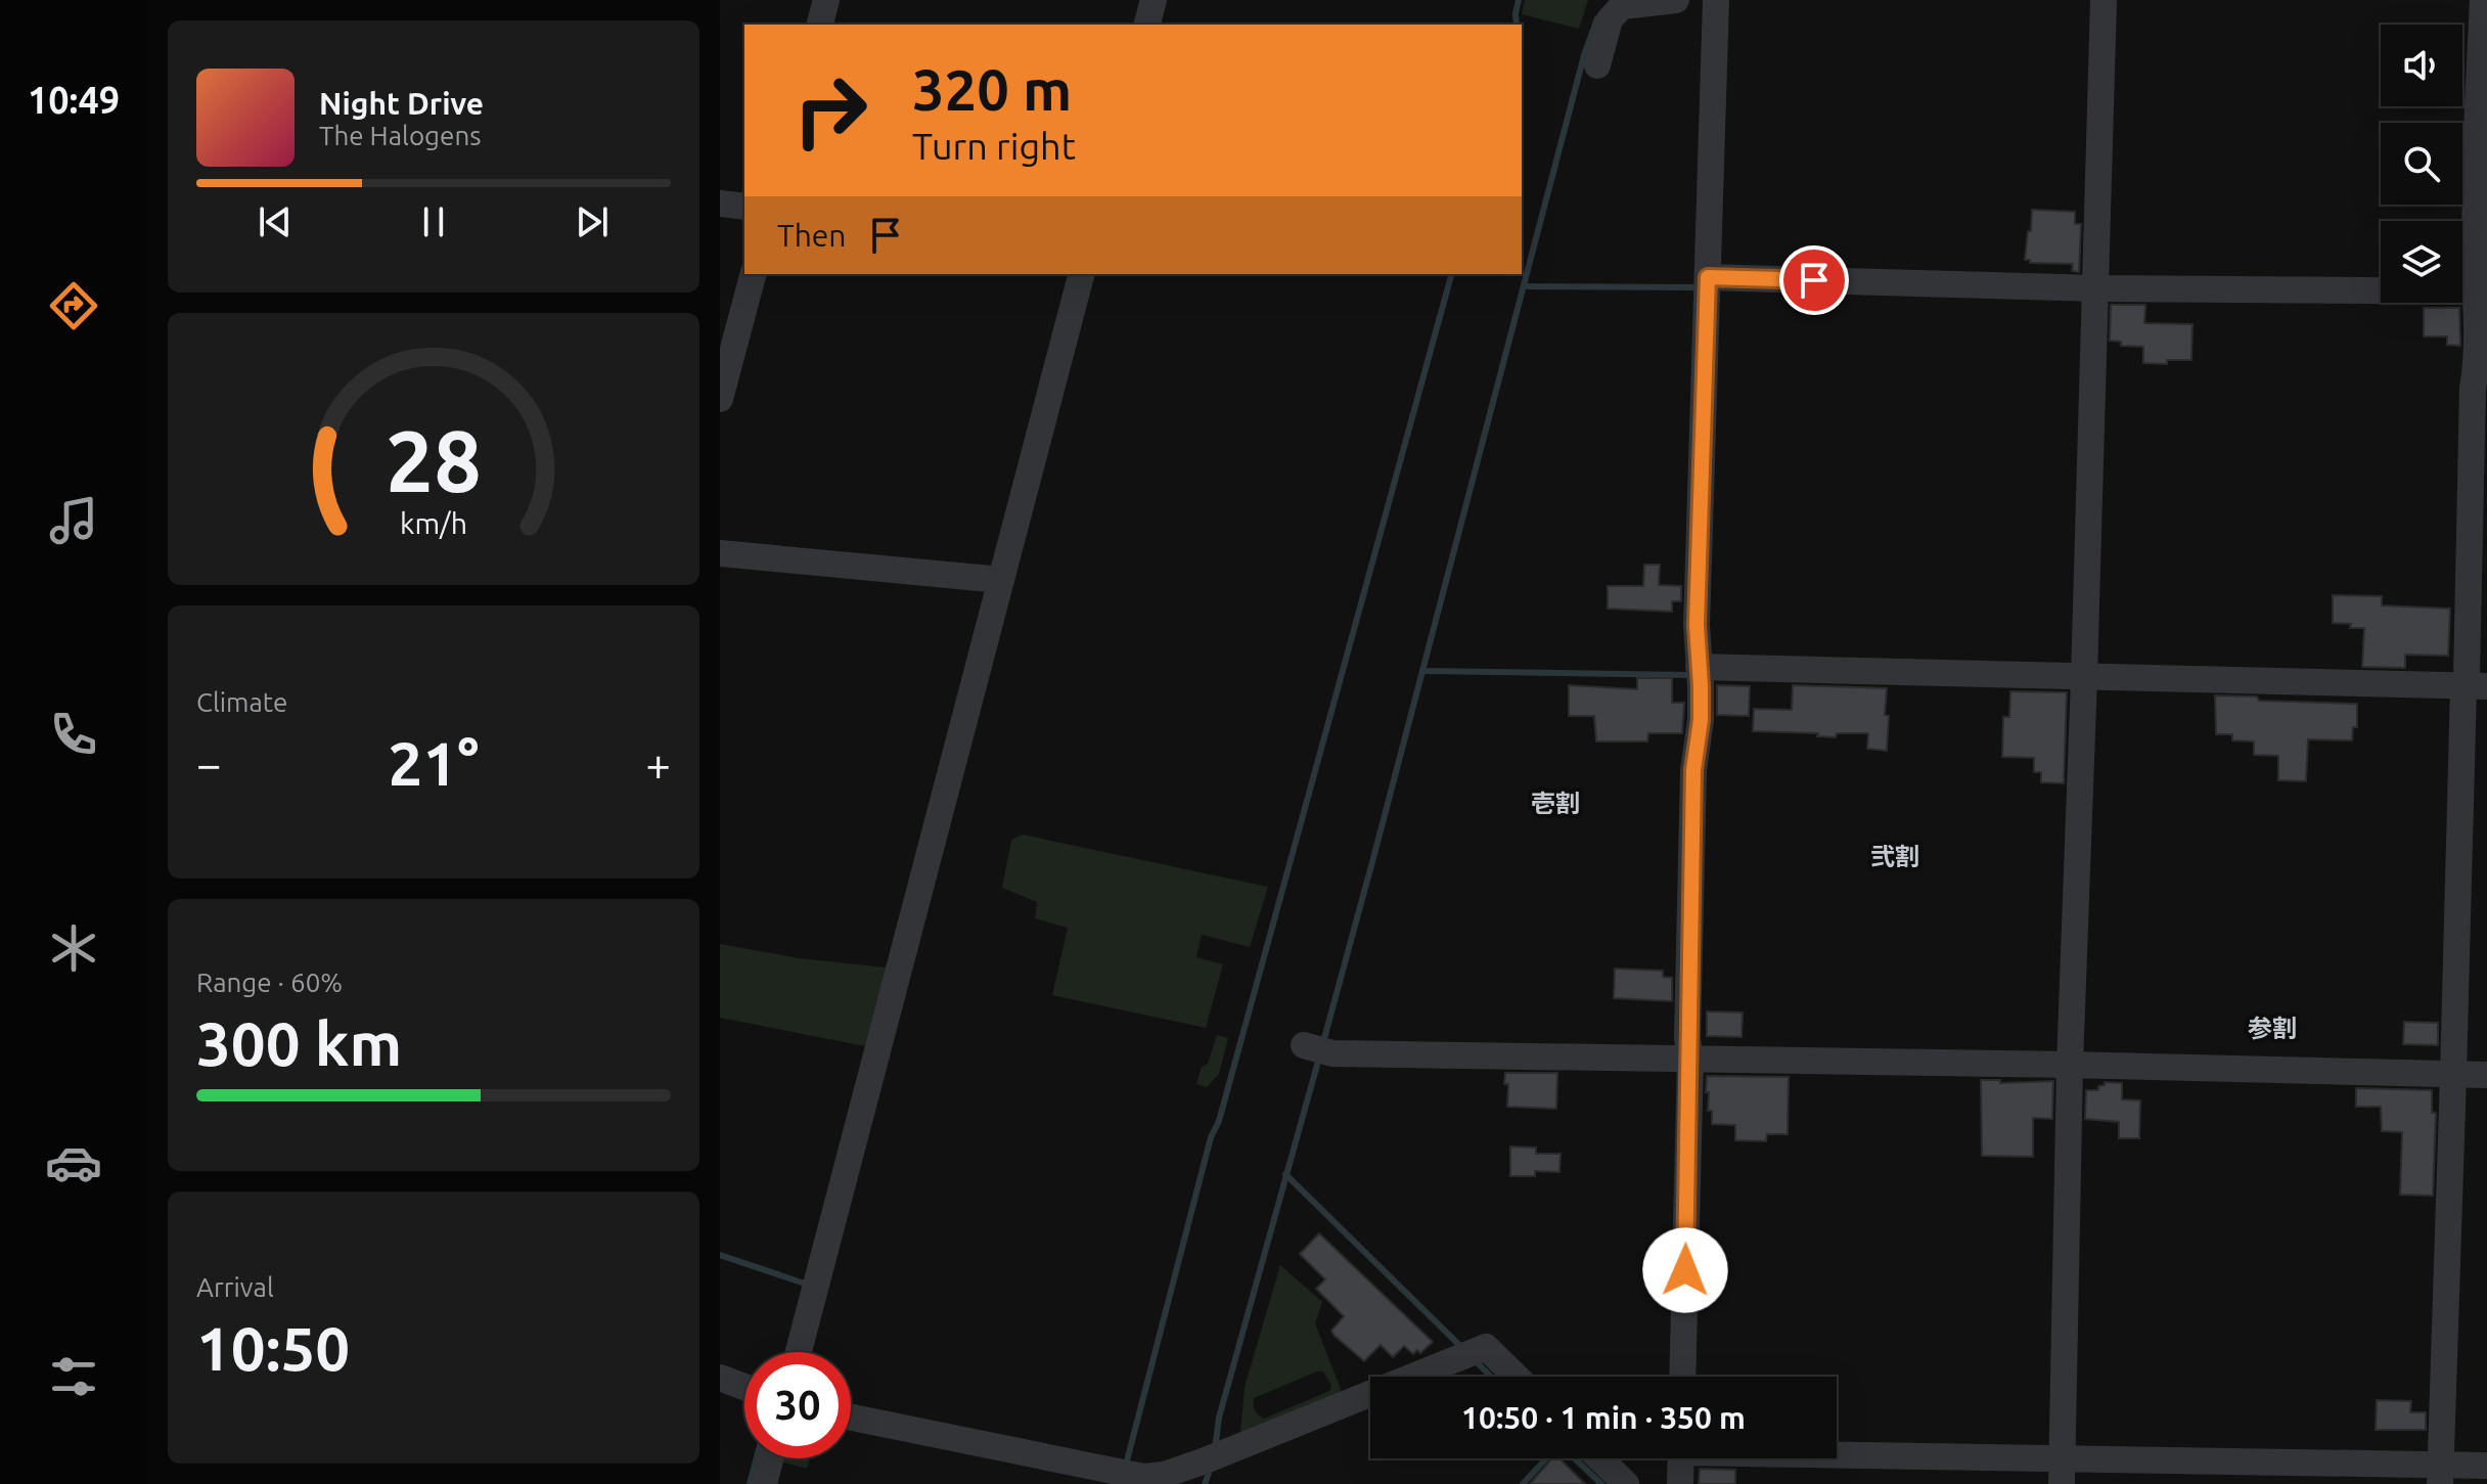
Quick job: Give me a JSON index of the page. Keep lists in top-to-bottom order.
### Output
{
  "districts": ["壱割", "弐割", "参割"],
  "page": {
    "tabs": "10:49",
    "turn": ["320 m", "Turn right"],
    "song": ["Night Drive", "The Halogens"],
    "then": "Then",
    "tile": [
      "Climate",
      ["Range · 60%", "300 km"],
      ["Arrival", "10:50"]
    ],
    "heat": ["−", "21°", "+"],
    "limit": "30",
    "trip": "10:50 · 1 min · 350 m",
    "gauge": ["28", "km/h"]
  }
}
